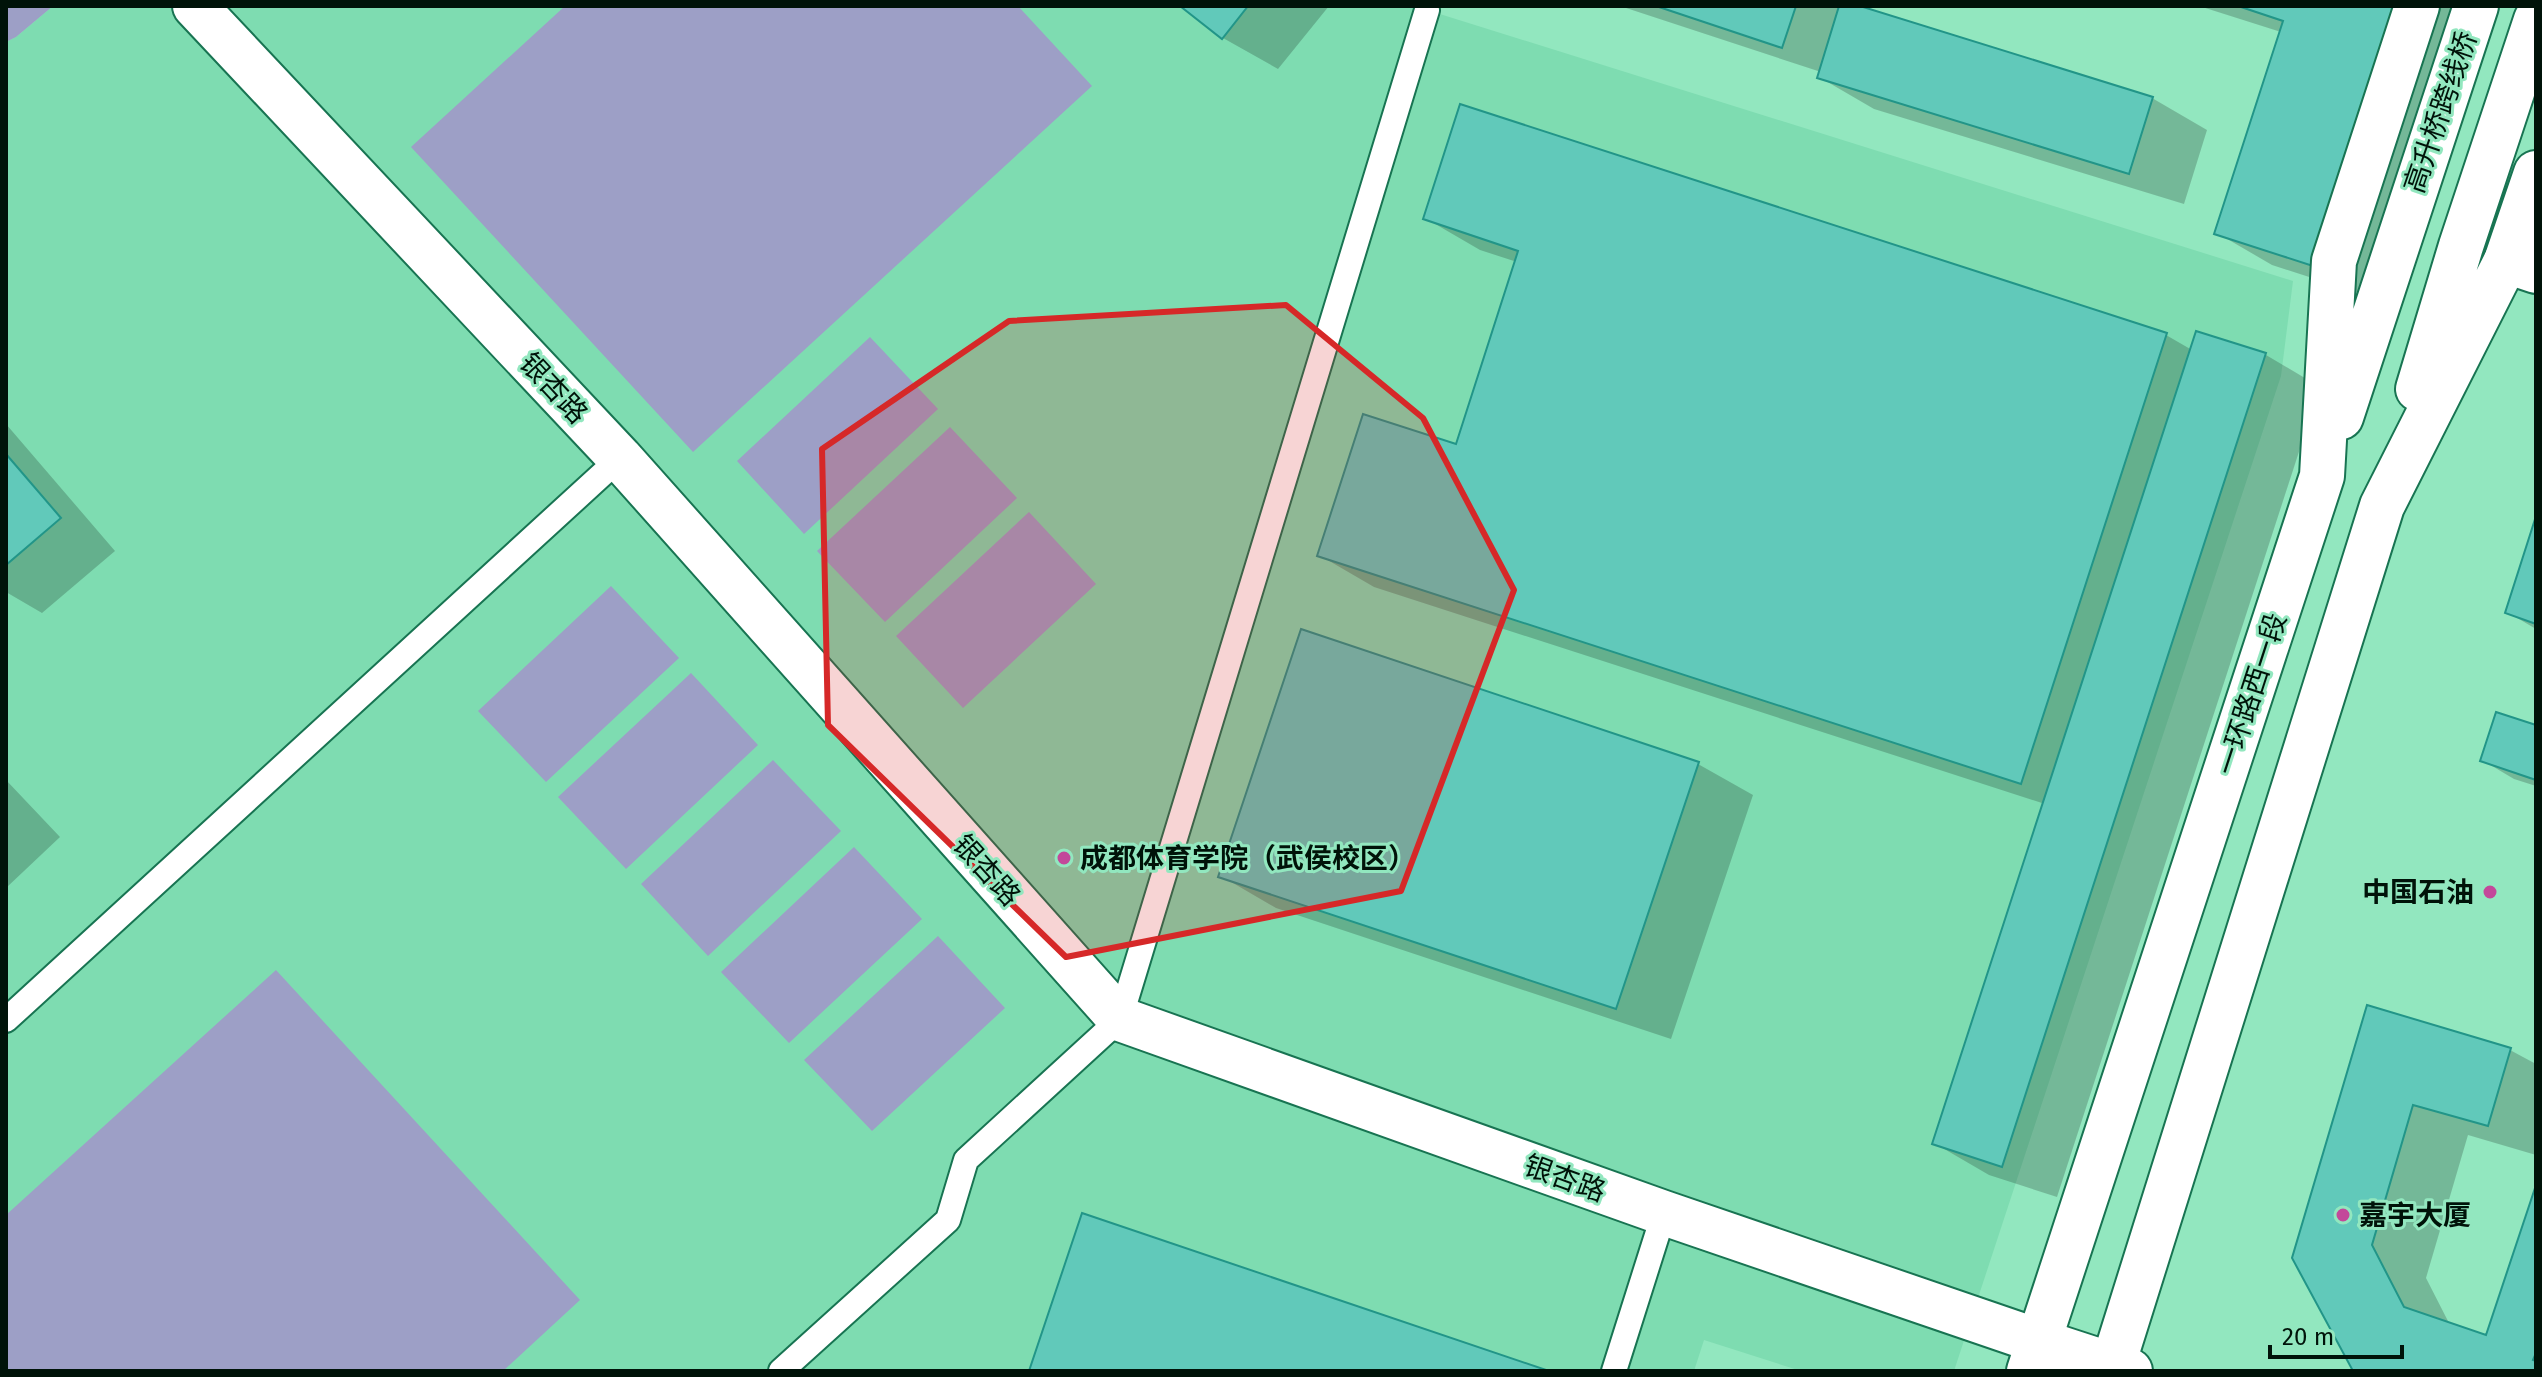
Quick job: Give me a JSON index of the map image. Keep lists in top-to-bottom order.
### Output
{
  "streets": {
    "main road": ["高升桥跨线桥", "银杏路", "一环路西一段"]
  },
  "crossings": [
    ["高升桥跨线桥", "一环路西一段"],
    ["银杏路", "一环路西一段"]
  ],
  "places": ["成都体育学院（武侯校区）", "中国石油", "嘉宇大厦"],
  "scale_bar": "20 m"
}
